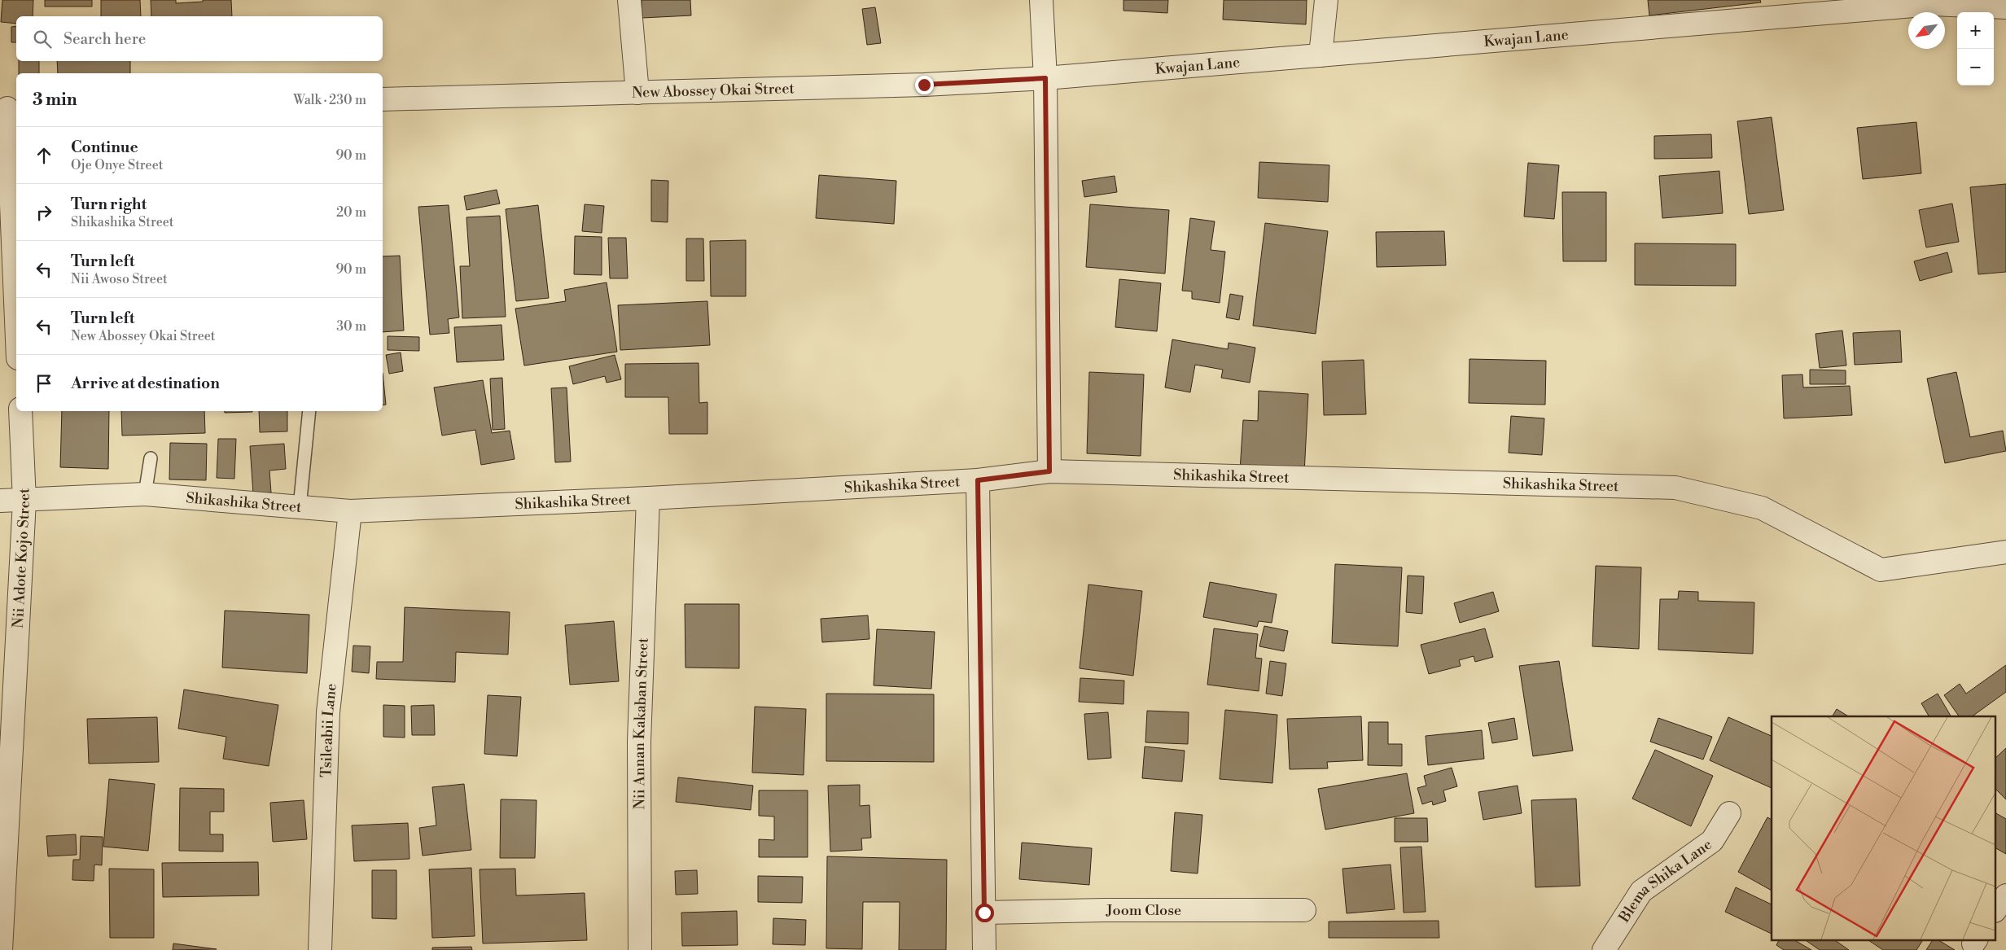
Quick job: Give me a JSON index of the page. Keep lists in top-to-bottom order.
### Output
{
  "streets": {
    "street": [
      "Kwajan Lane",
      "New Abossey Okai Street",
      "Shikashika Street",
      "Nii Adote Kojo Street",
      "Nii Annan Kakaban Street",
      "Tsileabii Lane",
      "Blema Shika Lane",
      "Joom Close"
    ]
  },
  "crossings": [
    ["Kwajan Lane", "New Abossey Okai Street"],
    ["Shikashika Street", "Nii Adote Kojo Street"],
    ["Shikashika Street", "Nii Annan Kakaban Street"],
    ["Shikashika Street", "Tsileabii Lane"]
  ],
  "north": "bottom left",
  "page": {
    "map_buttons": ["+", "−"],
    "search": "Search here",
    "heading": ["3 min", "Walk · 230 m"],
    "list": [
      ["Continue", "Oje Onye Street", "90 m"],
      ["Turn right", "Shikashika Street", "20 m"],
      ["Turn left", "Nii Awoso Street", "90 m"],
      ["Turn left", "New Abossey Okai Street", "30 m"],
      "Arrive at destination"
    ]
  }
}
